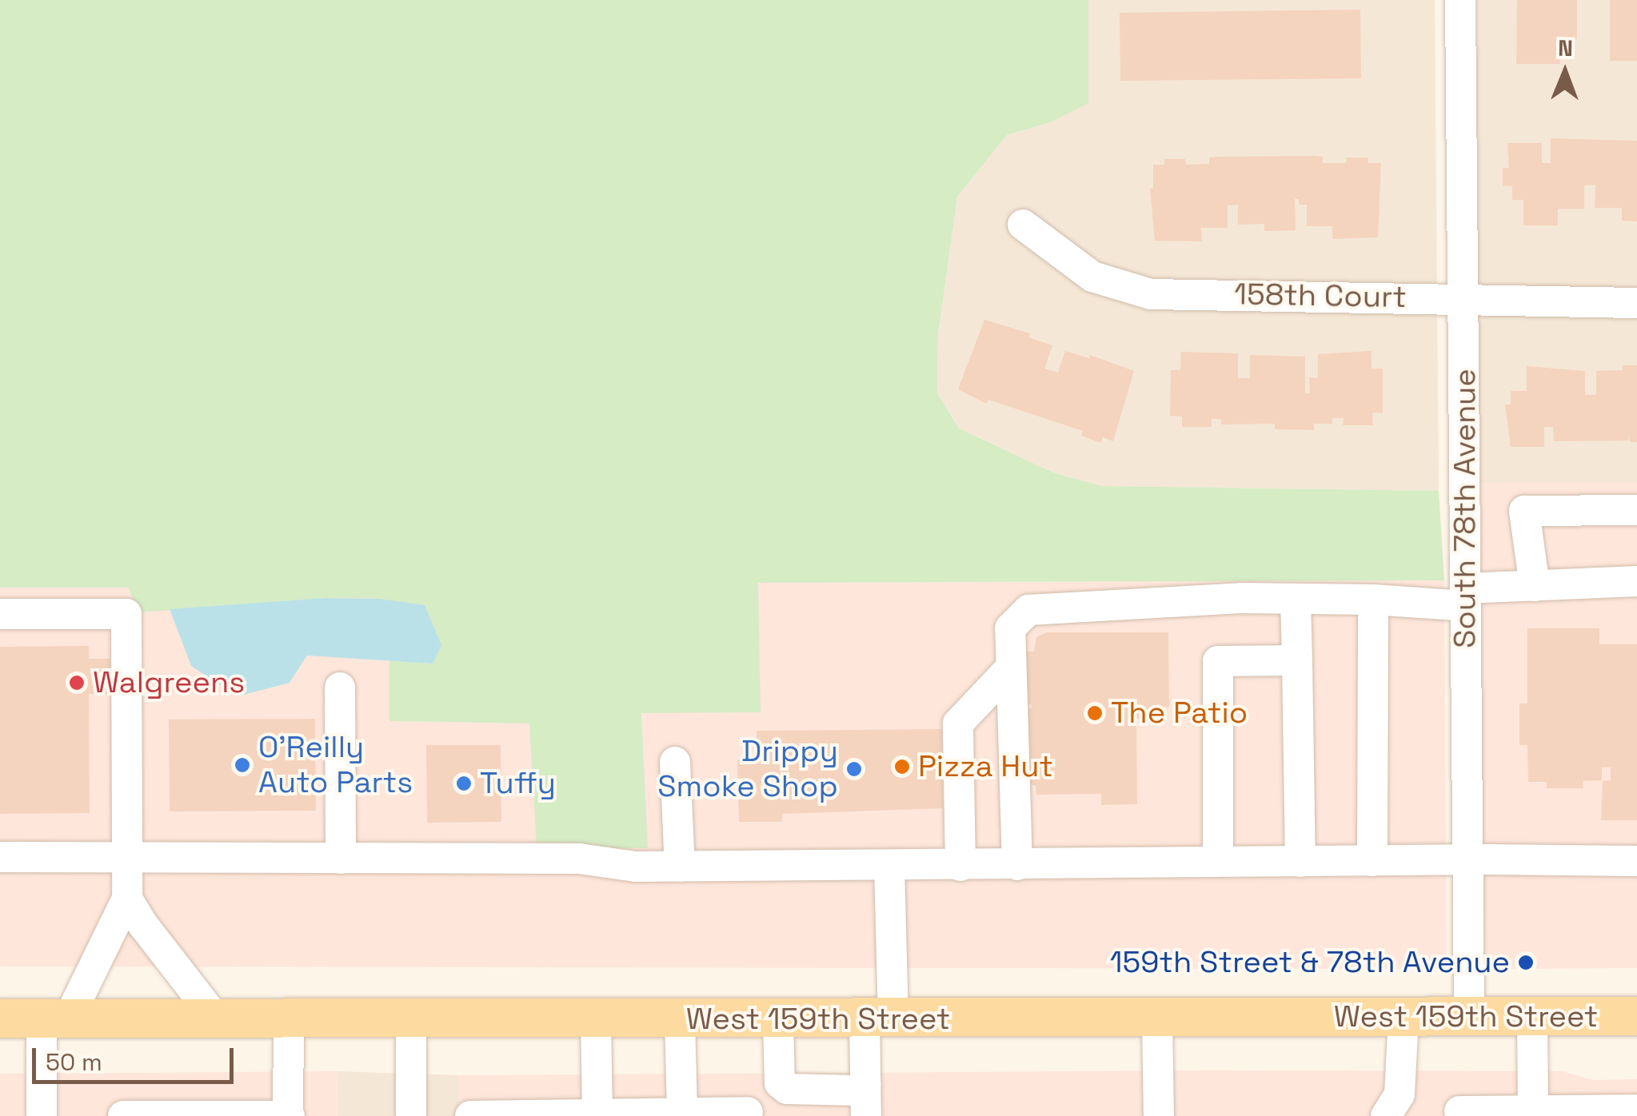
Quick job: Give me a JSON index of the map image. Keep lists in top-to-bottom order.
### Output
{
  "streets": {
    "main road": ["West 159th Street"],
    "street": ["158th Court", "South 78th Avenue"]
  },
  "crossings": [
    ["158th Court", "South 78th Avenue"],
    ["South 78th Avenue", "West 159th Street"]
  ],
  "places": [
    "Walgreens",
    "The Patio",
    "O'Reilly Auto Parts",
    "Pizza Hut",
    "Drippy Smoke Shop",
    "Tuffy",
    "159th Street & 78th Avenue"
  ],
  "scale_bar": "50 m",
  "north": "top"
}
